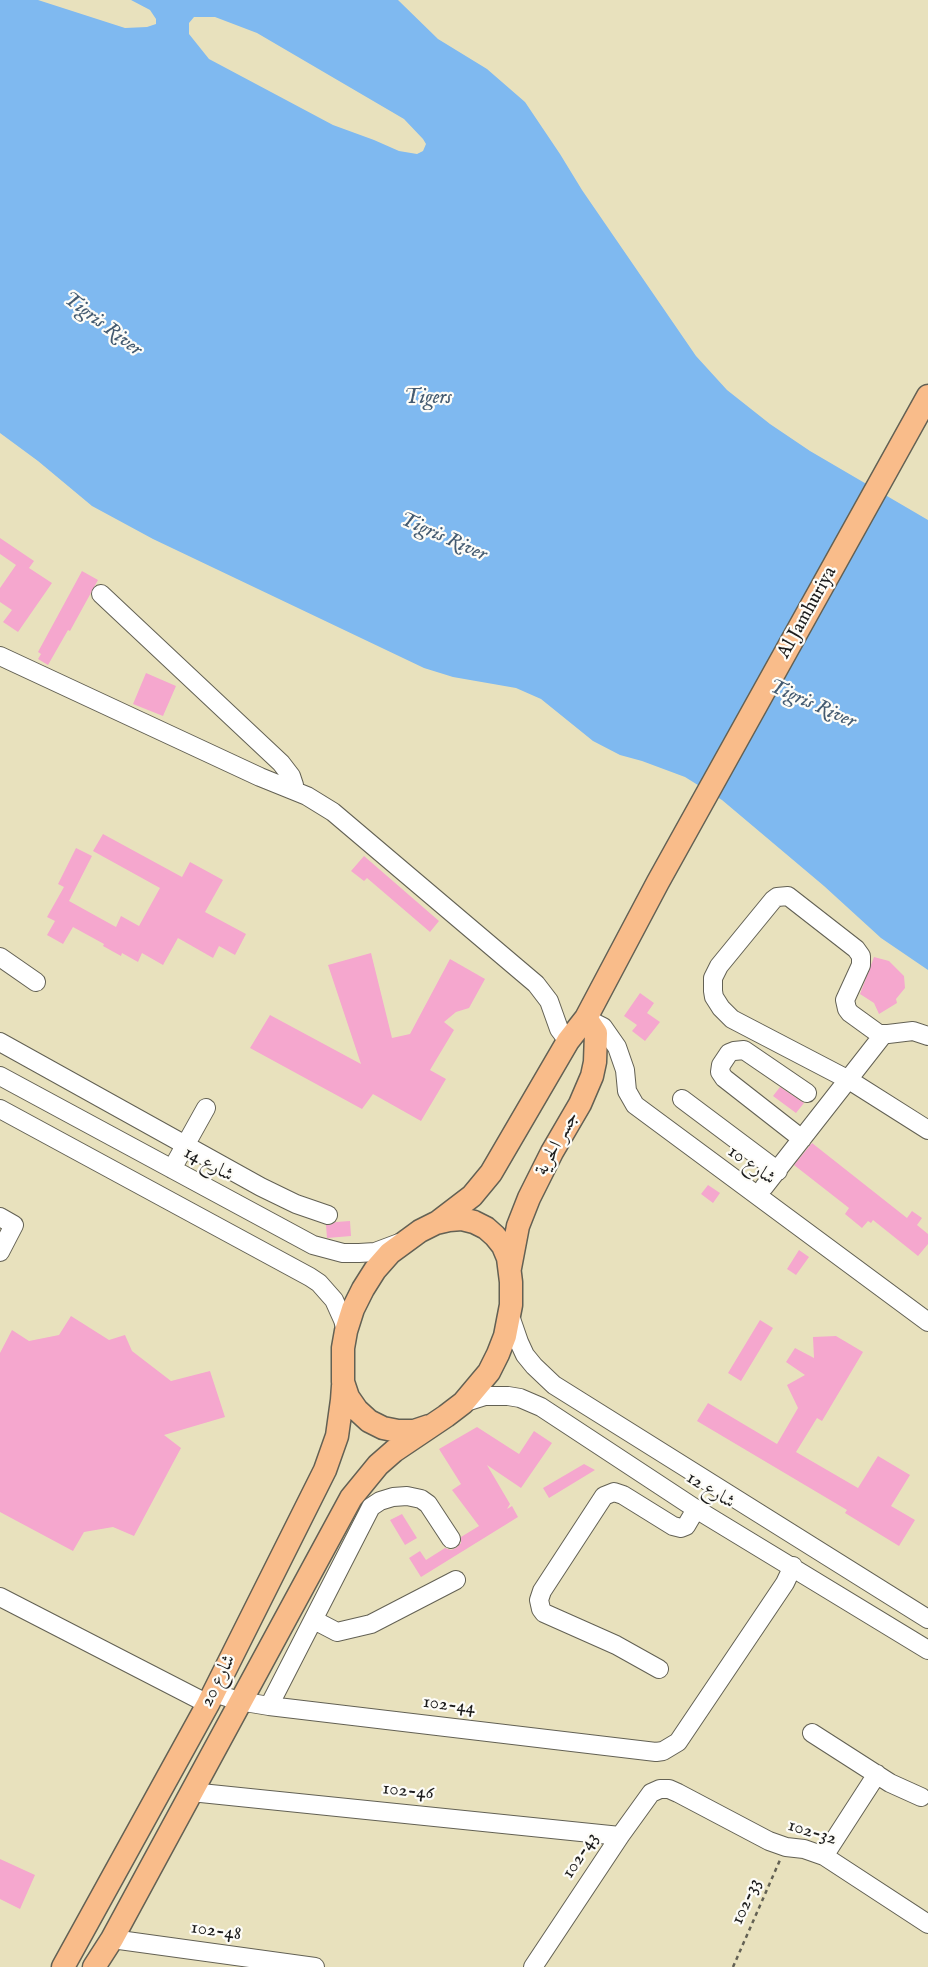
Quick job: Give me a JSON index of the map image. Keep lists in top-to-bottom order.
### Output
{
  "streets": {
    "main road": ["Al Jamhuriya", "جسر الحرية", "شارع 20"],
    "street": [
      "شارع 14",
      "شارع 10",
      "شارع 12",
      "102-44",
      "102-46",
      "102-32",
      "102-43",
      "102-48"
    ],
    "path": ["102-33"]
  },
  "crossings": [
    ["Al Jamhuriya", "جسر الحرية"],
    ["Al Jamhuriya", "شارع 10"],
    ["جسر الحرية", "شارع 10"],
    ["جسر الحرية", "شارع 20"],
    ["شارع 14", "شارع 20"],
    ["شارع 12", "شارع 20"],
    ["شارع 12", "102-44"],
    ["شارع 20", "102-44"],
    ["شارع 20", "102-46"],
    ["شارع 20", "102-48"],
    ["102-46", "102-43"],
    ["102-32", "102-43"],
    ["102-32", "102-33"]
  ],
  "water": ["Tigris River", "Tigers"]
}
